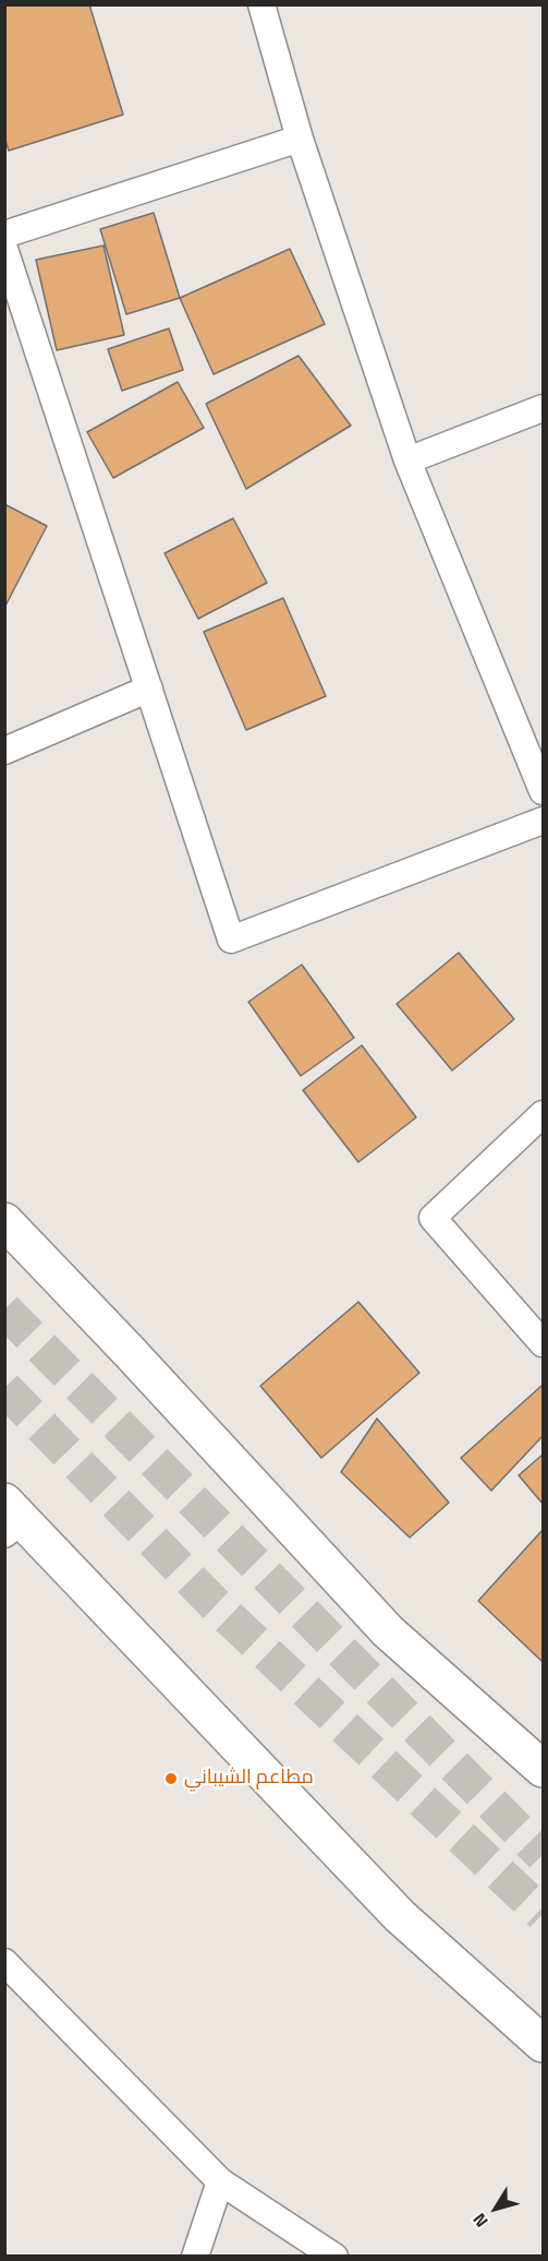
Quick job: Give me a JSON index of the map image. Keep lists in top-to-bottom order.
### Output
{
  "places": ["مطاعم الشيباني"],
  "north": "bottom left"
}
